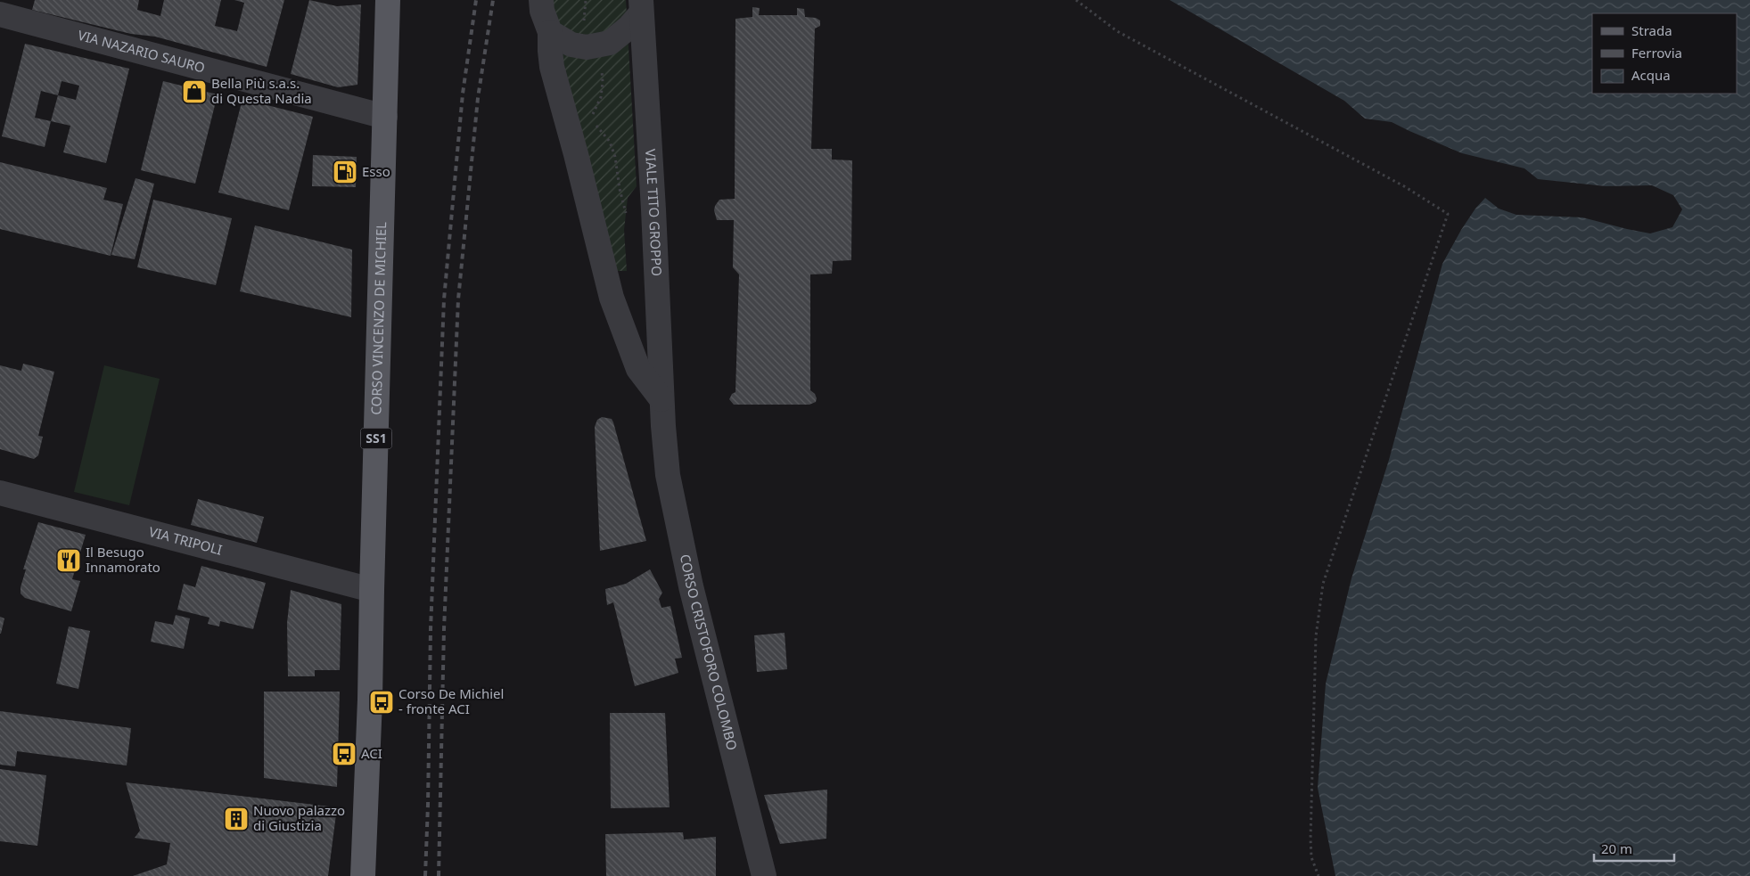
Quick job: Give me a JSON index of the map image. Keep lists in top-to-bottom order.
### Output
{
  "streets": {
    "main road": ["CORSO VINCENZO DE MICHIEL", "SS1"],
    "street": [
      "VIA NAZARIO SAURO",
      "VIALE TITO GROPPO",
      "VIA TRIPOLI",
      "CORSO CRISTOFORO COLOMBO"
    ]
  },
  "crossings": [
    ["VIA NAZARIO SAURO", "CORSO VINCENZO DE MICHIEL"],
    ["VIALE TITO GROPPO", "CORSO CRISTOFORO COLOMBO"],
    ["CORSO VINCENZO DE MICHIEL", "VIA TRIPOLI"]
  ],
  "places": {
    "shop": ["Bella Più s.a.s. di Questa Nadia"],
    "fuel station": ["Esso"],
    "restaurant": ["Il Besugo Innamorato"],
    "bus stop": ["Corso De Michiel - fronte ACI", "ACI"],
    "building": ["Nuovo palazzo di Giustizia"]
  },
  "legend": ["Strada", "Ferrovia", "Acqua"],
  "scale_bar": "20 m"
}
